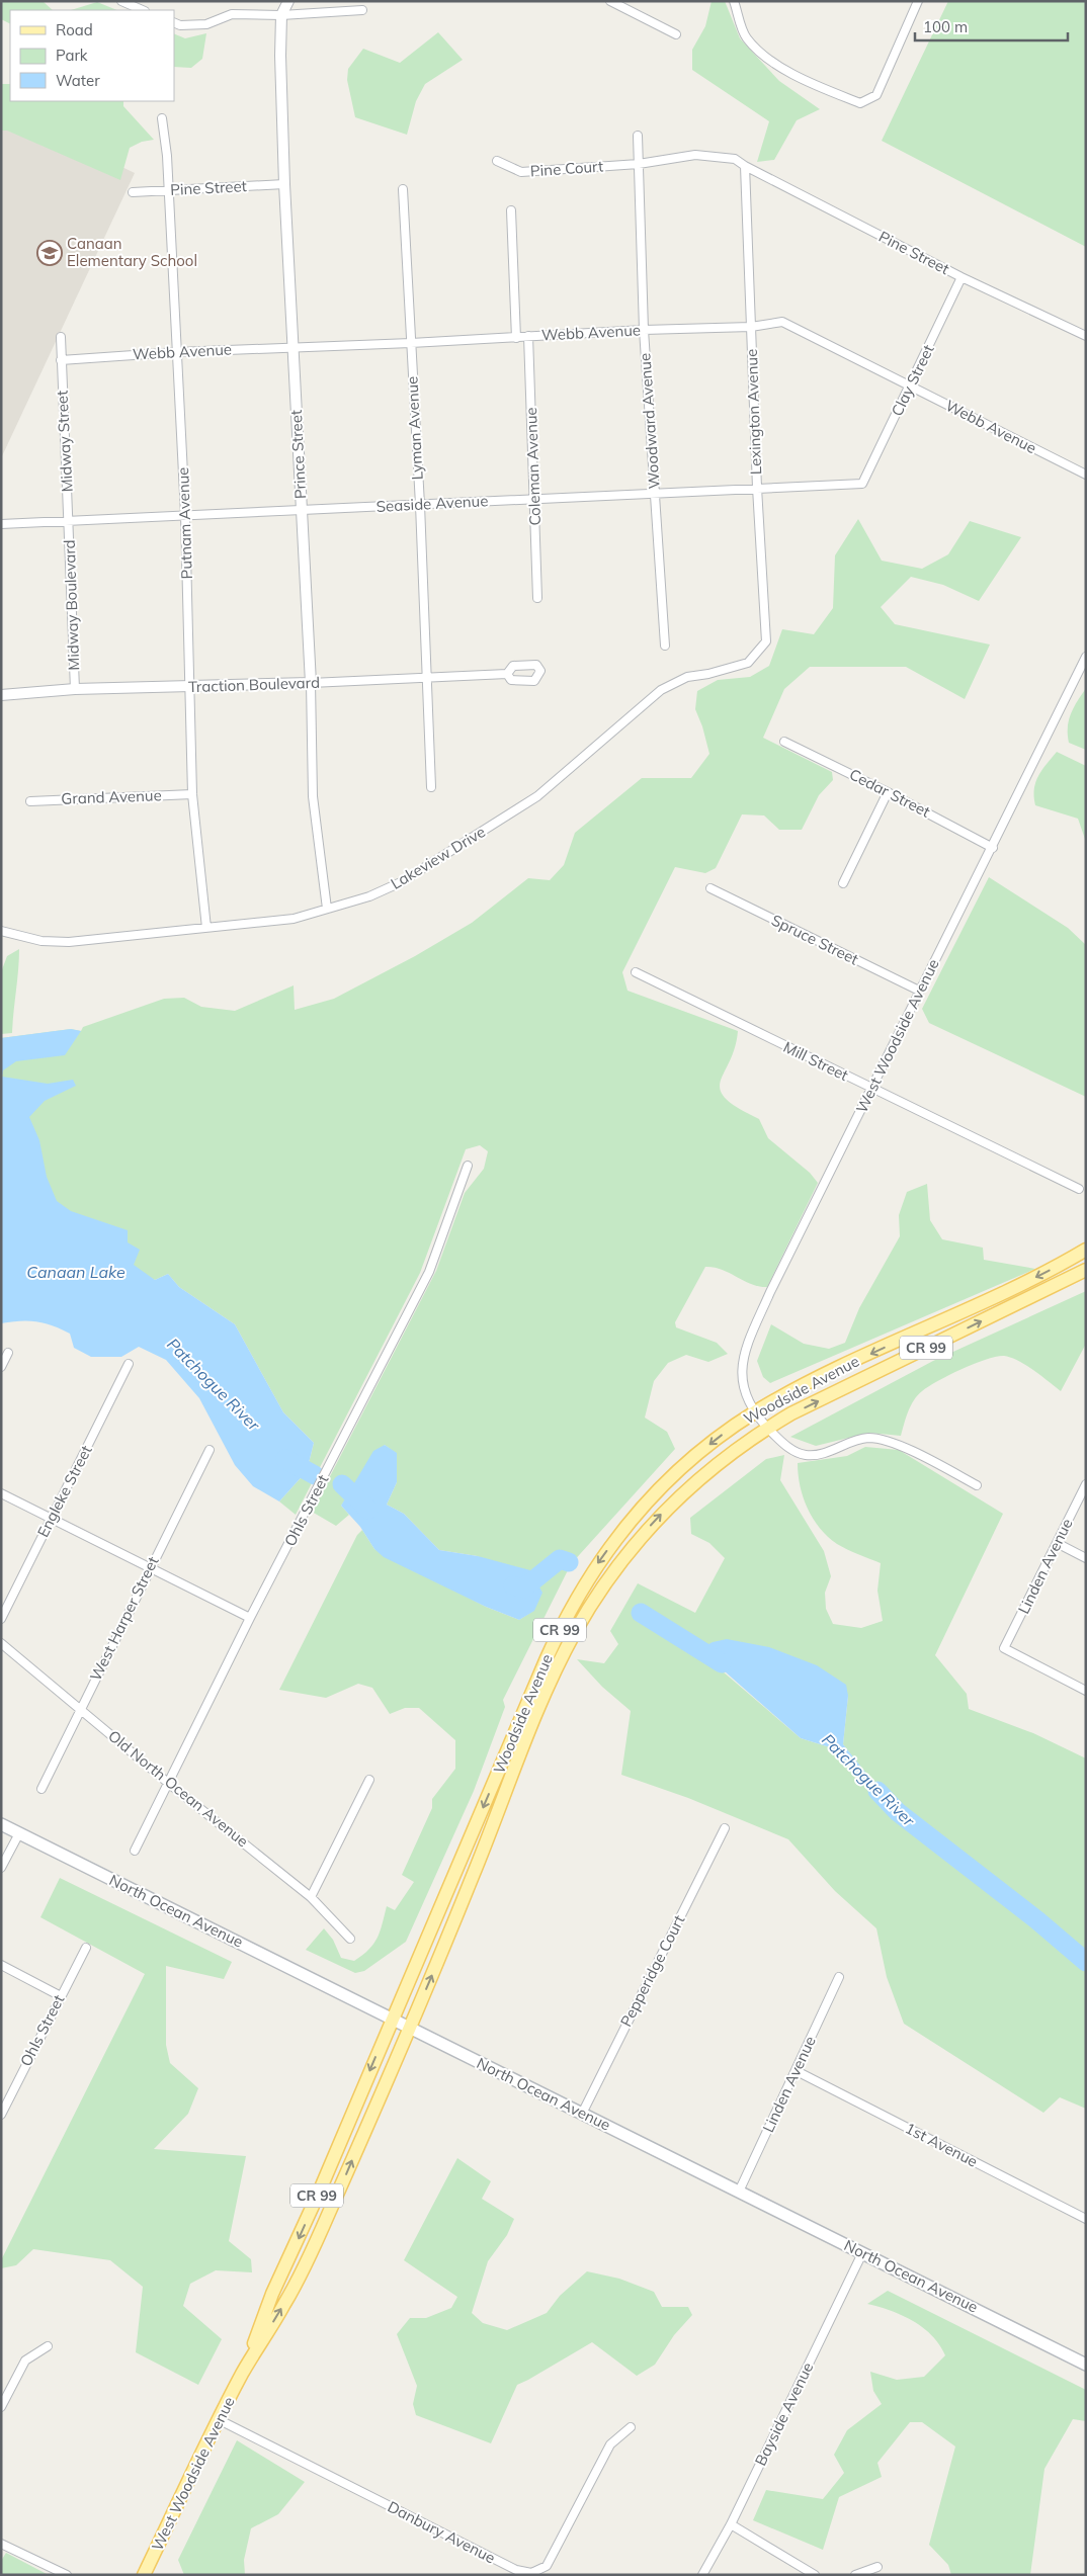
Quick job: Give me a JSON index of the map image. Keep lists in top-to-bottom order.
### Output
{
  "streets": {
    "main road": [
      "West Woodside Avenue",
      "CR 99",
      "Woodside Avenue",
      "North Ocean Avenue"
    ],
    "street": [
      "Pine Court",
      "Pine Street",
      "Webb Avenue",
      "Clay Street",
      "Lexington Avenue",
      "Woodward Avenue",
      "Lyman Avenue",
      "Midway Street",
      "Prince Street",
      "Coleman Avenue",
      "Seaside Avenue",
      "Putnam Avenue",
      "Midway Boulevard",
      "Traction Boulevard",
      "Cedar Street",
      "Grand Avenue",
      "Lakeview Drive",
      "Spruce Street",
      "Mill Street",
      "Engleke Street",
      "Ohls Street",
      "Linden Avenue",
      "West Harper Street",
      "Old North Ocean Avenue",
      "Pepperidge Court",
      "1st Avenue",
      "Bayside Avenue",
      "Danbury Avenue"
    ]
  },
  "crossings": [
    ["Pine Court", "Woodward Avenue"],
    ["Pine Street", "Clay Street"],
    ["Pine Street", "Lexington Avenue"],
    ["Pine Street", "Prince Street"],
    ["Pine Street", "Putnam Avenue"],
    ["Webb Avenue", "Clay Street"],
    ["Webb Avenue", "Lexington Avenue"],
    ["Webb Avenue", "Woodward Avenue"],
    ["Webb Avenue", "Lyman Avenue"],
    ["Webb Avenue", "Midway Street"],
    ["Webb Avenue", "Prince Street"],
    ["Webb Avenue", "Coleman Avenue"],
    ["Webb Avenue", "Putnam Avenue"],
    ["Clay Street", "Seaside Avenue"],
    ["Lexington Avenue", "Seaside Avenue"],
    ["Lexington Avenue", "Lakeview Drive"],
    ["Woodward Avenue", "Seaside Avenue"],
    ["Lyman Avenue", "Seaside Avenue"],
    ["Lyman Avenue", "Traction Boulevard"],
    ["Midway Street", "Seaside Avenue"],
    ["Midway Street", "Midway Boulevard"],
    ["Prince Street", "Seaside Avenue"],
    ["Prince Street", "Traction Boulevard"],
    ["Prince Street", "Lakeview Drive"],
    ["Coleman Avenue", "Seaside Avenue"],
    ["Seaside Avenue", "Putnam Avenue"],
    ["Seaside Avenue", "Midway Boulevard"],
    ["Putnam Avenue", "Traction Boulevard"],
    ["Putnam Avenue", "Grand Avenue"],
    ["Putnam Avenue", "Lakeview Drive"],
    ["Midway Boulevard", "Traction Boulevard"],
    ["Cedar Street", "West Woodside Avenue"],
    ["Spruce Street", "West Woodside Avenue"],
    ["West Woodside Avenue", "Mill Street"],
    ["West Woodside Avenue", "Woodside Avenue"],
    ["West Woodside Avenue", "North Ocean Avenue"],
    ["West Woodside Avenue", "Danbury Avenue"],
    ["Woodside Avenue", "North Ocean Avenue"],
    ["Ohls Street", "Old North Ocean Avenue"],
    ["Linden Avenue", "North Ocean Avenue"],
    ["Linden Avenue", "1st Avenue"],
    ["West Harper Street", "Old North Ocean Avenue"],
    ["North Ocean Avenue", "Pepperidge Court"],
    ["North Ocean Avenue", "Bayside Avenue"]
  ],
  "water": ["Canaan Lake", "Patchogue River"],
  "places": {
    "school or university": ["Canaan Elementary School"]
  },
  "legend": ["Road", "Park", "Water"],
  "scale_bar": "100 m"
}
